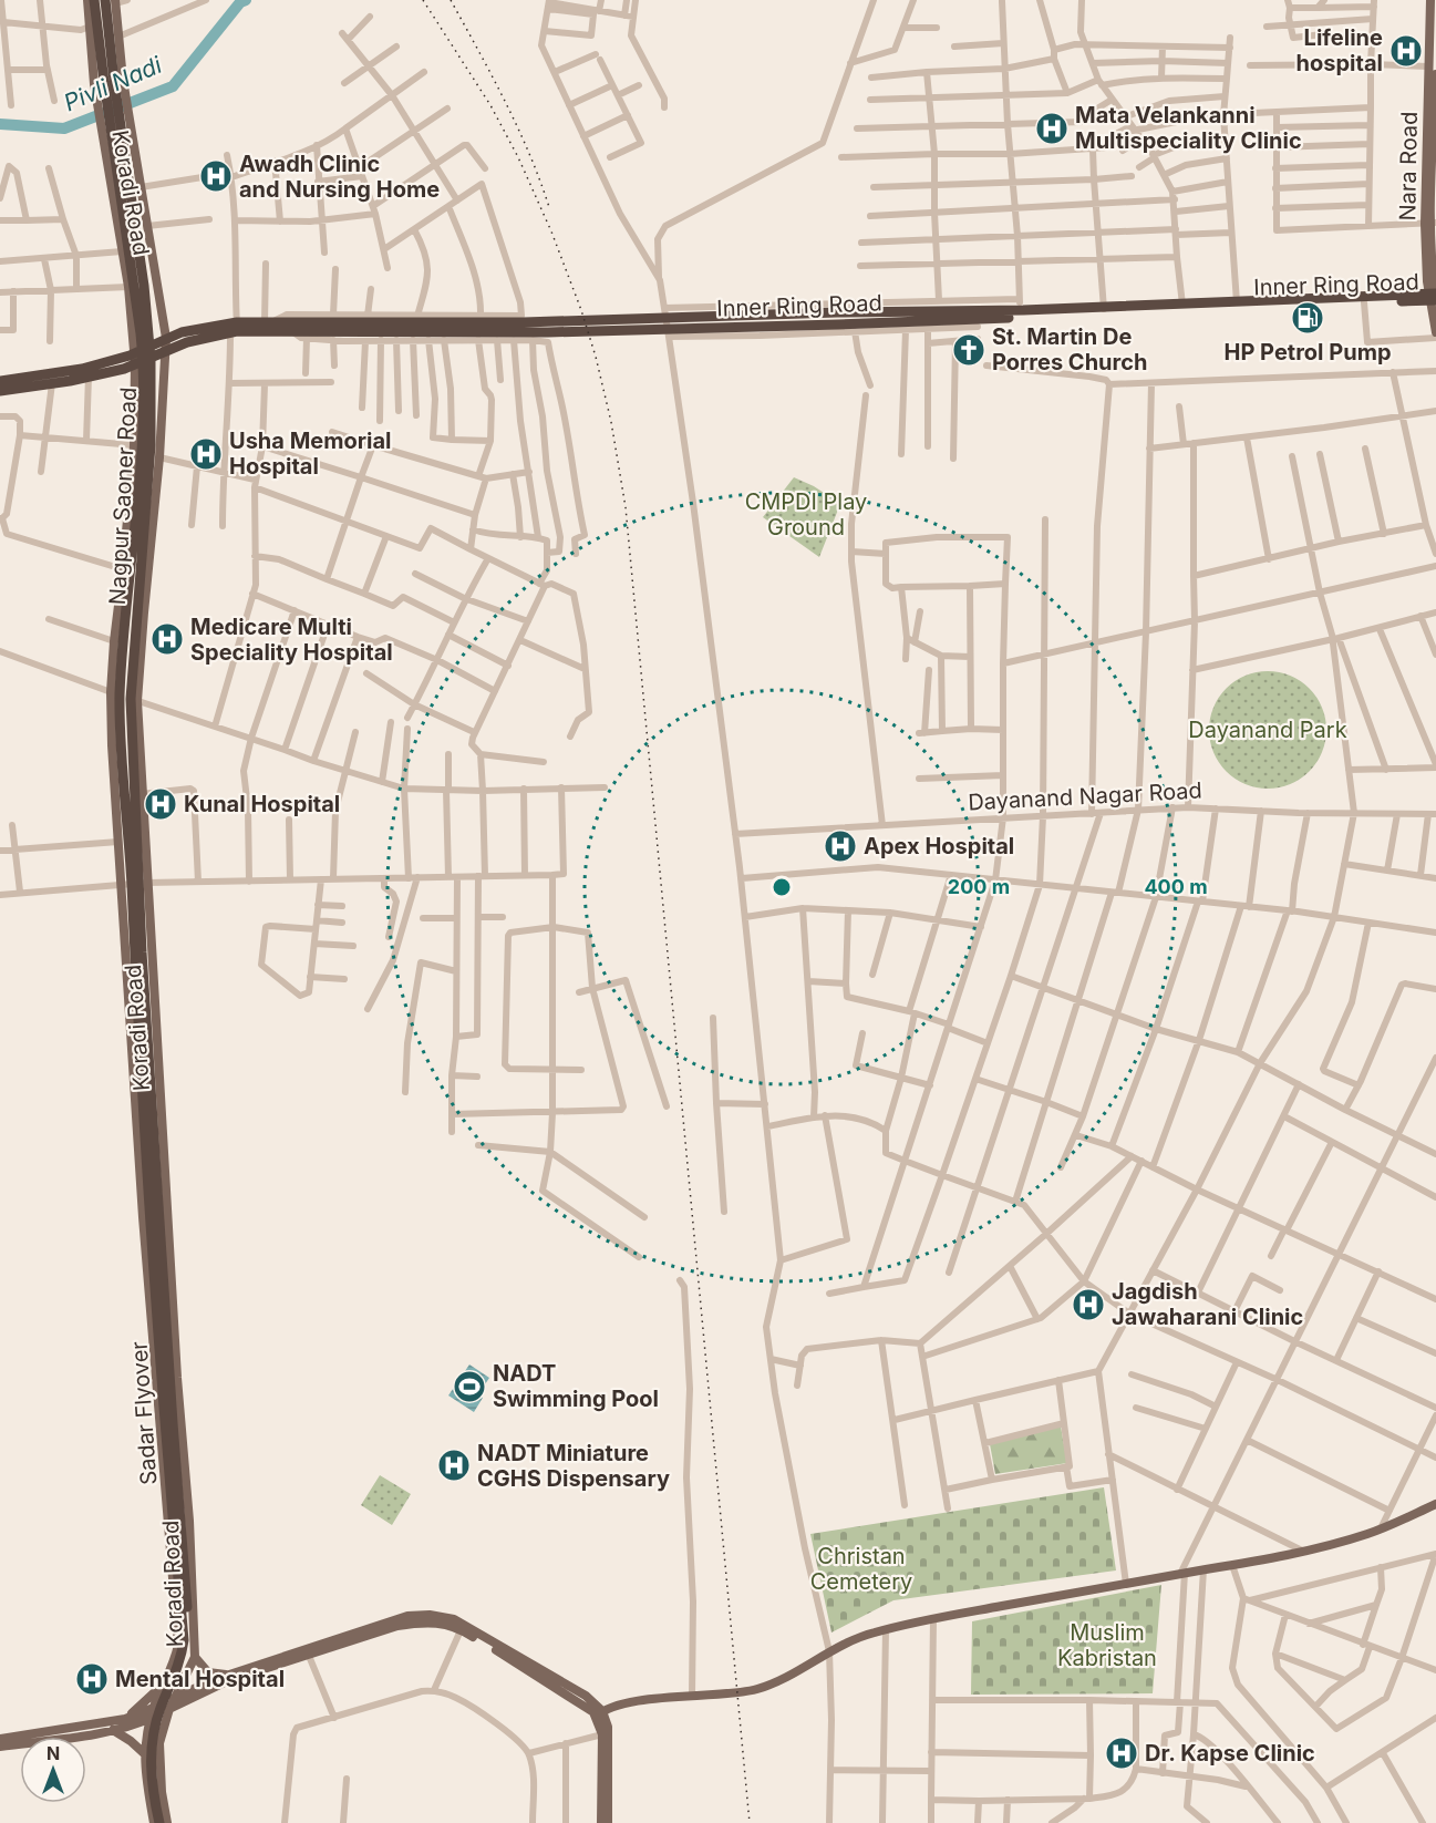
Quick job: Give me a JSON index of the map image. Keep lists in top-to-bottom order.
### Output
{
  "streets": {
    "highway": ["Inner Ring Road", "Nagpur Saoner Road", "Sadar Flyover"],
    "main road": ["Nara Road", "Koradi Road"],
    "street": ["Dayanand Nagar Road"]
  },
  "crossings": [
    ["Nara Road", "Inner Ring Road"],
    ["Koradi Road", "Inner Ring Road"],
    ["Koradi Road", "Nagpur Saoner Road"],
    ["Koradi Road", "Sadar Flyover"],
    ["Nagpur Saoner Road", "Sadar Flyover"]
  ],
  "water": ["Pivli Nadi"],
  "parks": [
    "CMPDI Play Ground",
    "Dayanand Park",
    "Christan Cemetery",
    "Muslim Kabristan"
  ],
  "places": {
    "hospital": [
      "Lifeline hospital",
      "Mata Velankanni Multispeciality Clinic",
      "Awadh Clinic and Nursing Home",
      "Usha Memorial Hospital",
      "Medicare Multi Speciality Hospital",
      "Kunal Hospital",
      "Apex Hospital",
      "Jagdish Jawaharani Clinic",
      "NADT Miniature CGHS Dispensary",
      "Mental Hospital",
      "Dr. Kapse Clinic"
    ],
    "fuel station": ["HP Petrol Pump"],
    "church": ["St. Martin De Porres Church"],
    "sports": ["NADT Swimming Pool"]
  },
  "north": "top",
  "rings": ["200 m", "400 m"]
}
